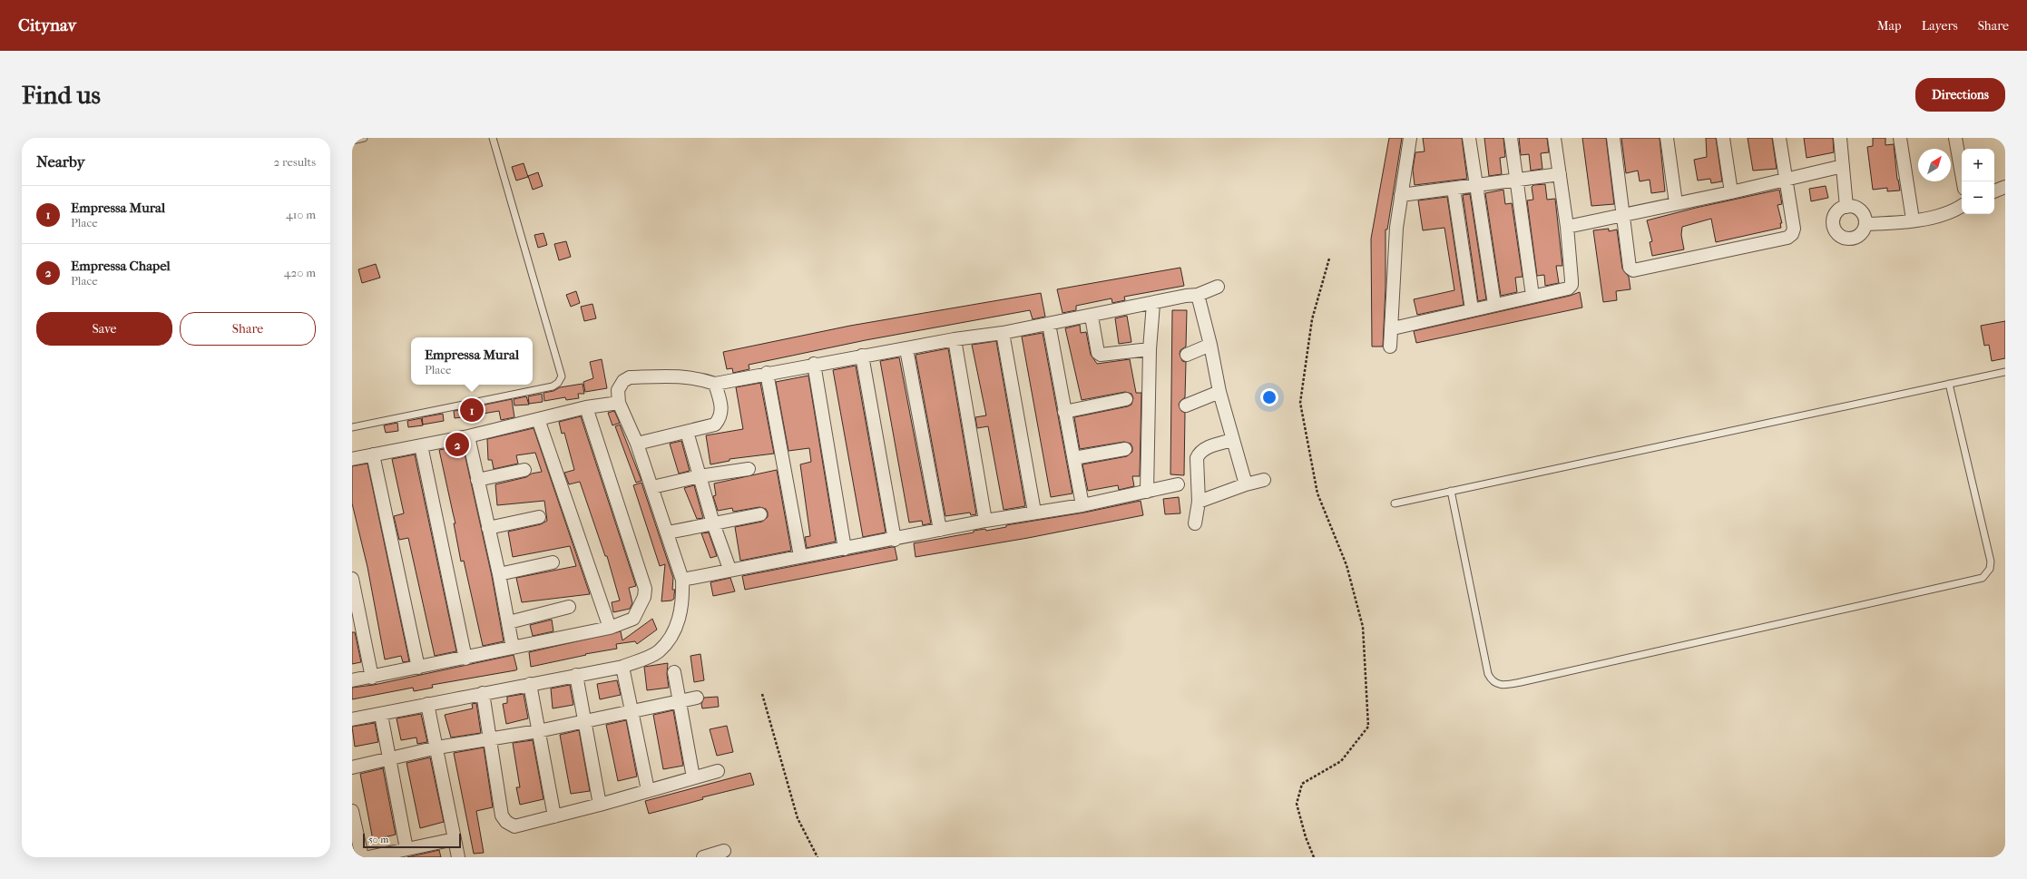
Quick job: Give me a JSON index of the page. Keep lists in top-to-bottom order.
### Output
{
  "scale_bar": "50 m",
  "north": "top right",
  "page": {
    "header": "Citynav",
    "nav": ["Map", "Layers", "Share"],
    "buttons": [
      "Directions",
      ["Save", "Share"]
    ],
    "title": "Find us",
    "heading": ["Nearby", "2 results"],
    "map_buttons": ["+", "−"],
    "list": [
      {
        "mark": "1",
        "name": "Empressa Mural",
        "note": "Place",
        "value": "410 m"
      },
      {
        "mark": "2",
        "name": "Empressa Chapel",
        "note": "Place",
        "value": "420 m"
      }
    ],
    "popup": ["Empressa Mural", "Place"],
    "pins": ["1", "2"],
    "scale": "50 m"
  }
}
